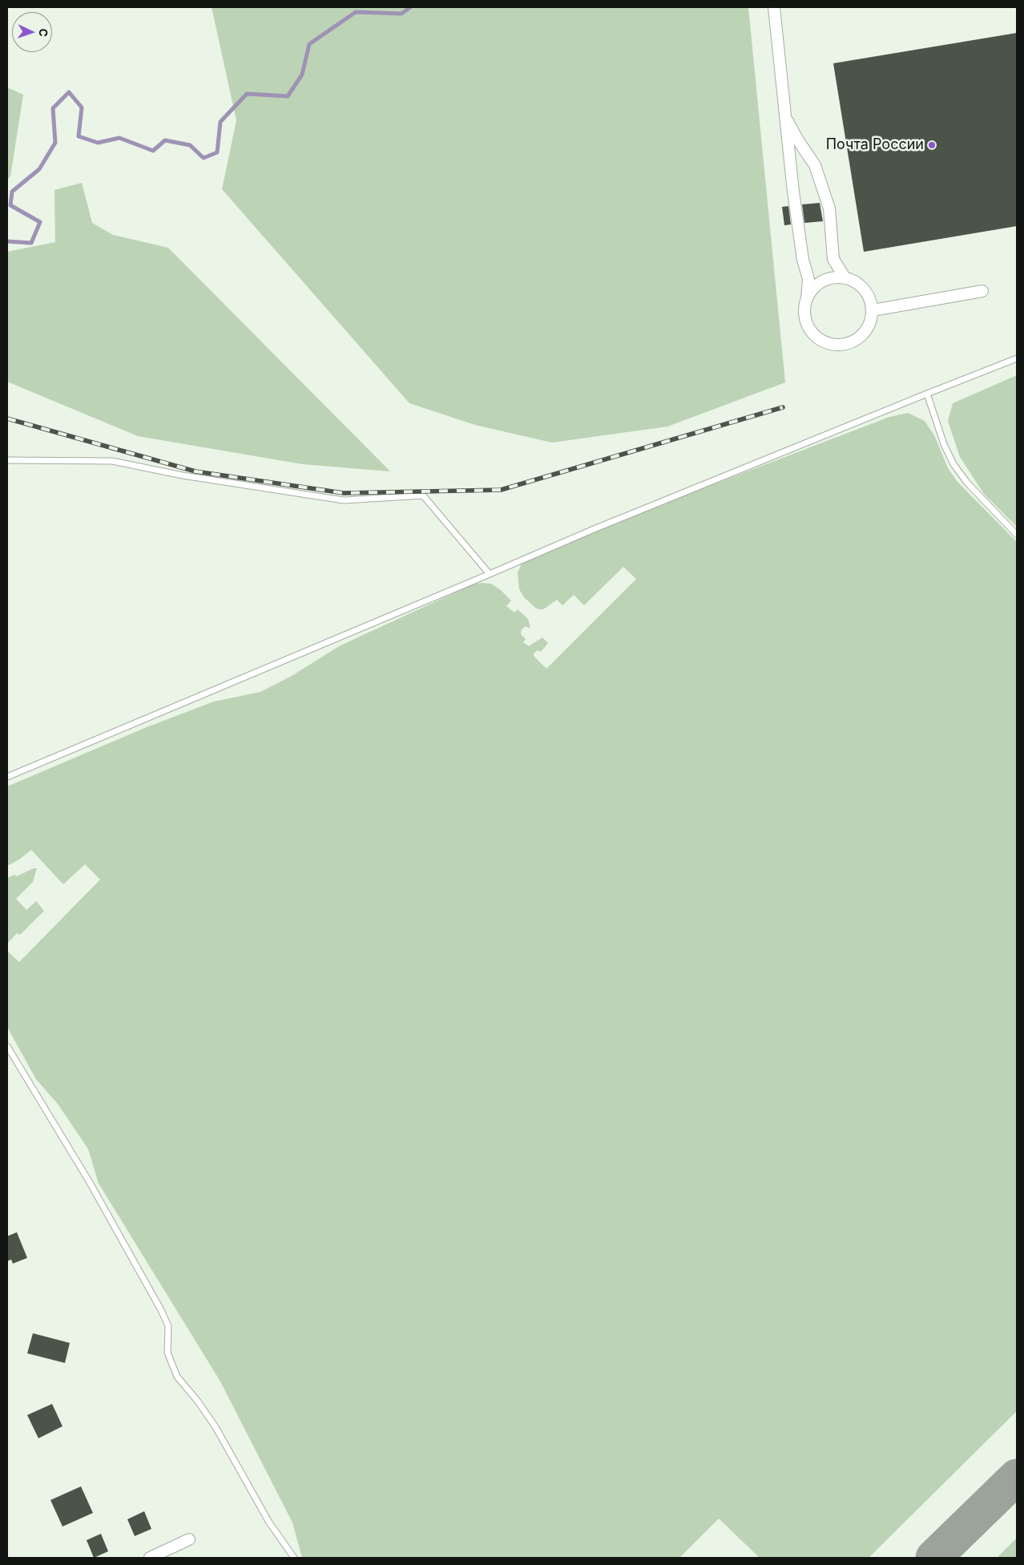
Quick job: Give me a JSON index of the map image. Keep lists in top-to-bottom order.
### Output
{
  "places": ["Почта России"],
  "north": "right"
}
